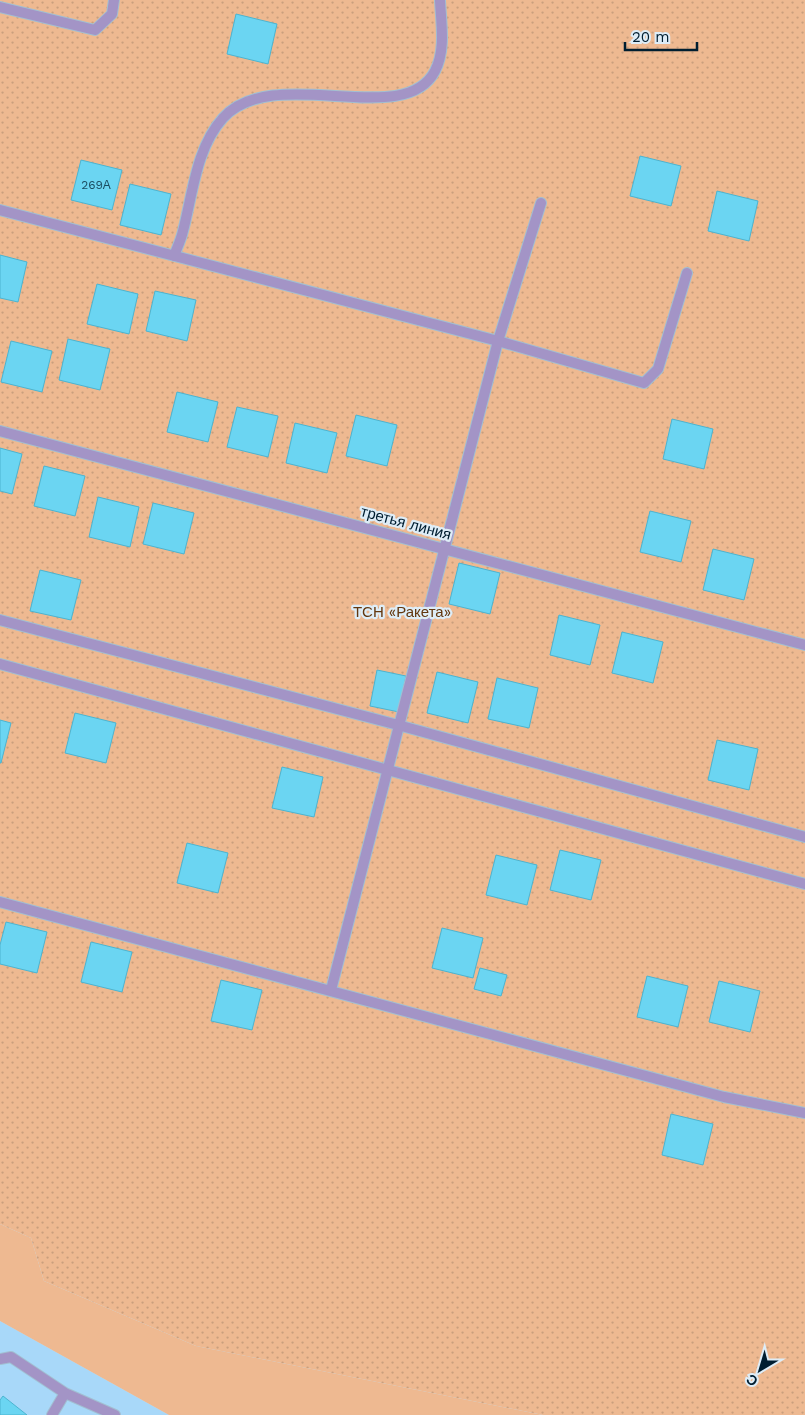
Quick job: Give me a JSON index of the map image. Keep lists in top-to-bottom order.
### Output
{
  "streets": {
    "lane": ["третья линия"]
  },
  "parks": ["ТСН «Ракета»"],
  "house_numbers": ["269А"],
  "scale_bar": "20 m",
  "north": "bottom left"
}
